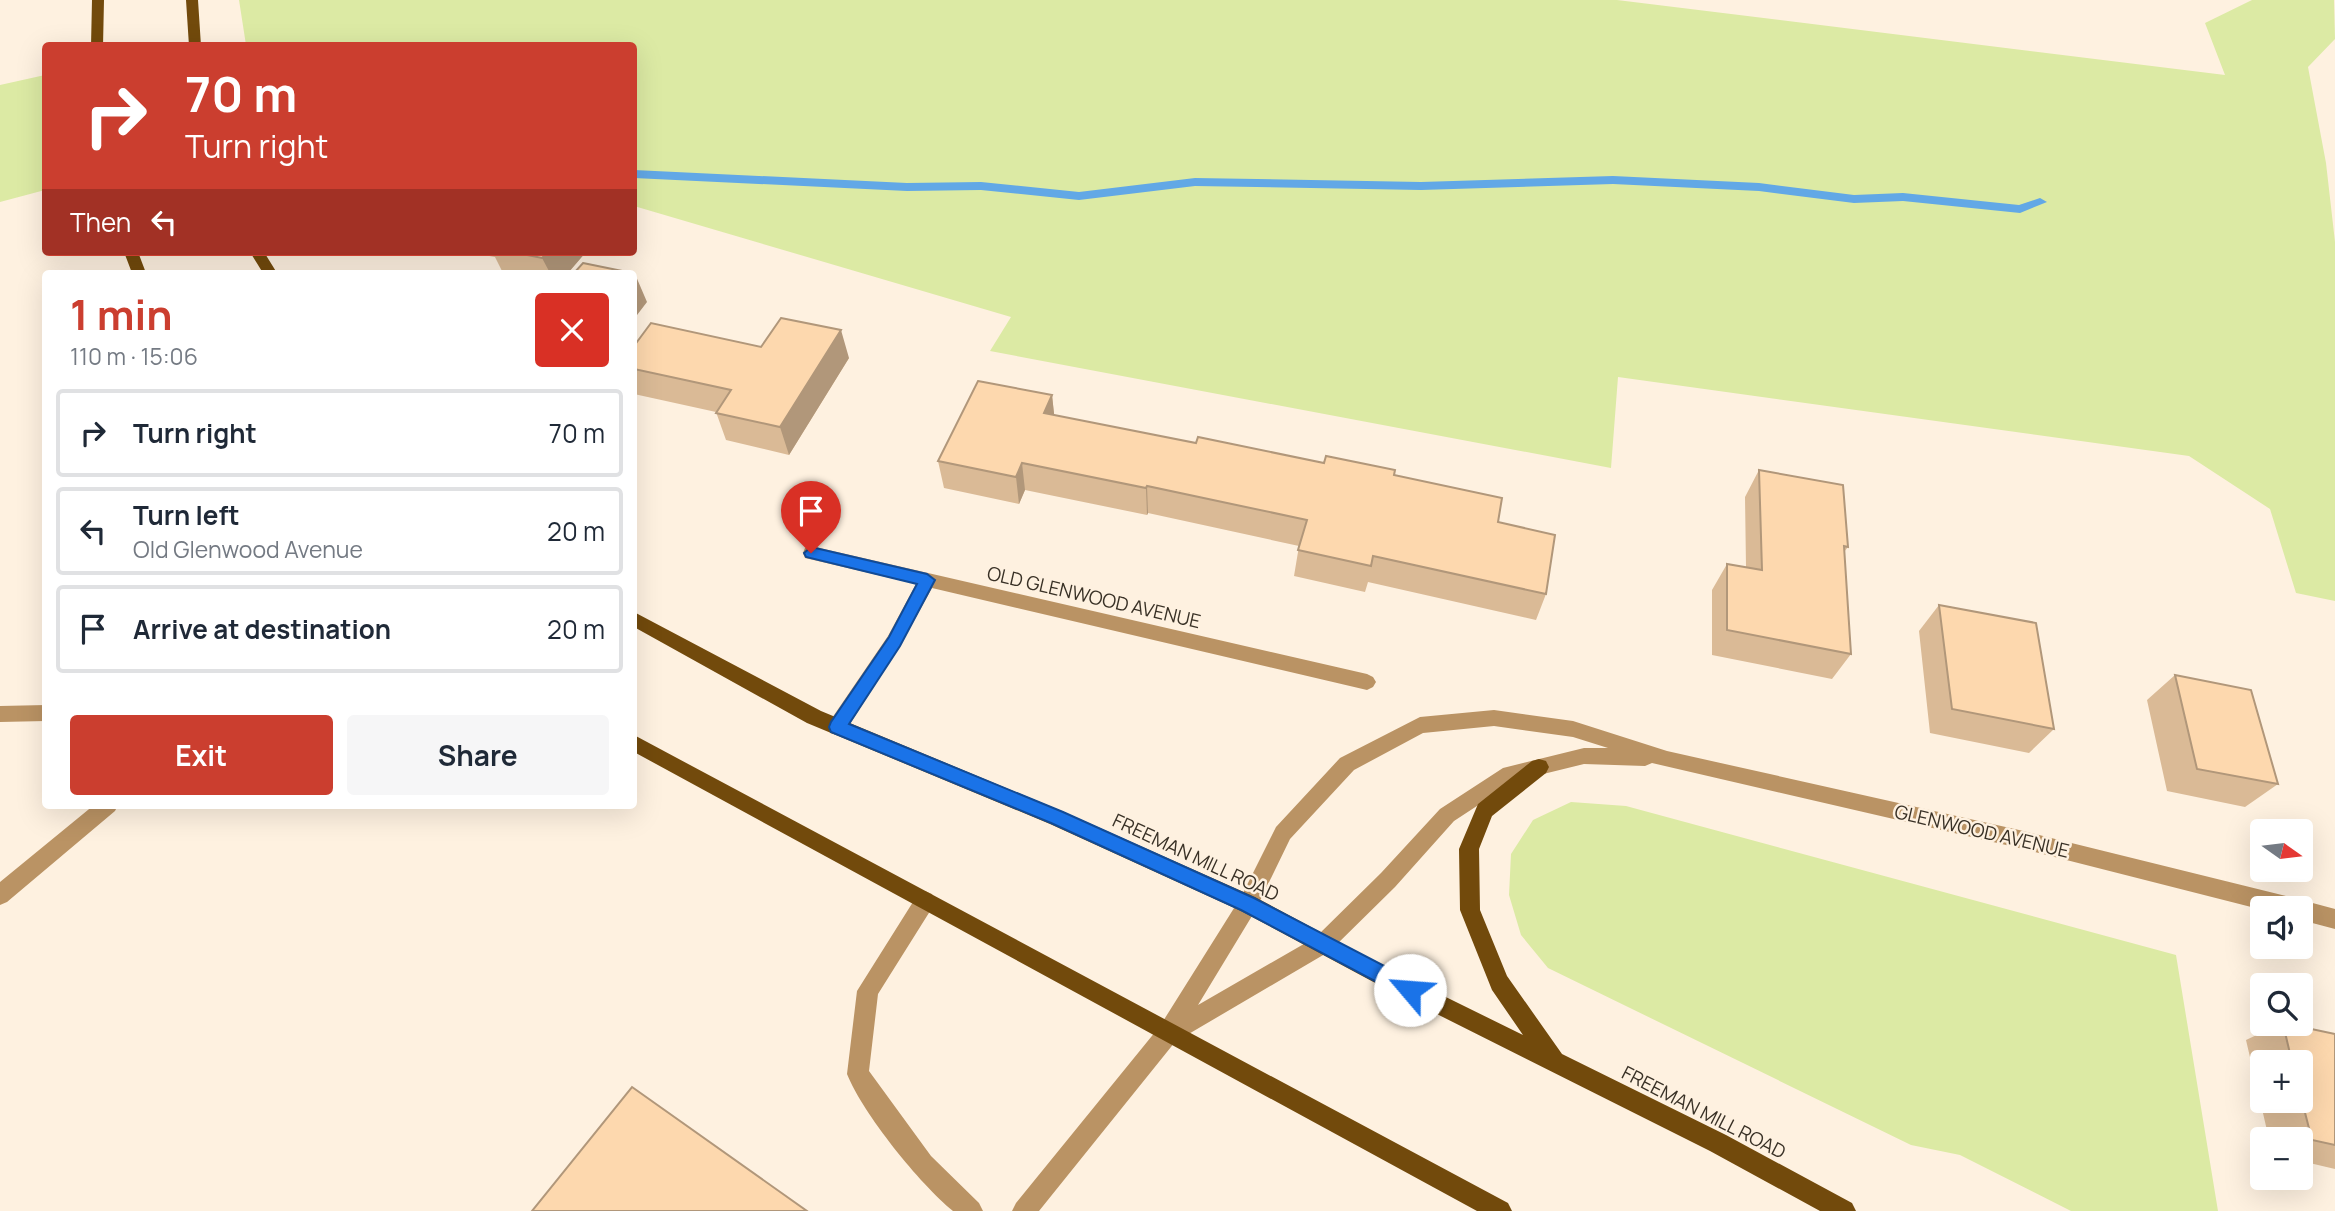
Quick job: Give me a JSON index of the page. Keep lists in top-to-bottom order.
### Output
{
  "streets": {
    "main road": ["FREEMAN MILL ROAD"],
    "street": ["OLD GLENWOOD AVENUE", "GLENWOOD AVENUE"]
  },
  "crossings": [
    ["GLENWOOD AVENUE", "FREEMAN MILL ROAD"]
  ],
  "north": "right",
  "page": {
    "turn": ["70 m", "Turn right"],
    "then": "Then",
    "heading": ["1 min", "110 m · 15:06"],
    "list": [
      {
        "name": "Turn right",
        "value": "70 m"
      },
      {
        "name": "Turn left",
        "note": "Old Glenwood Avenue",
        "value": "20 m"
      },
      {
        "name": "Arrive at destination",
        "value": "20 m"
      }
    ],
    "buttons": ["Exit", "Share"],
    "map_buttons": ["+", "−"]
  }
}
